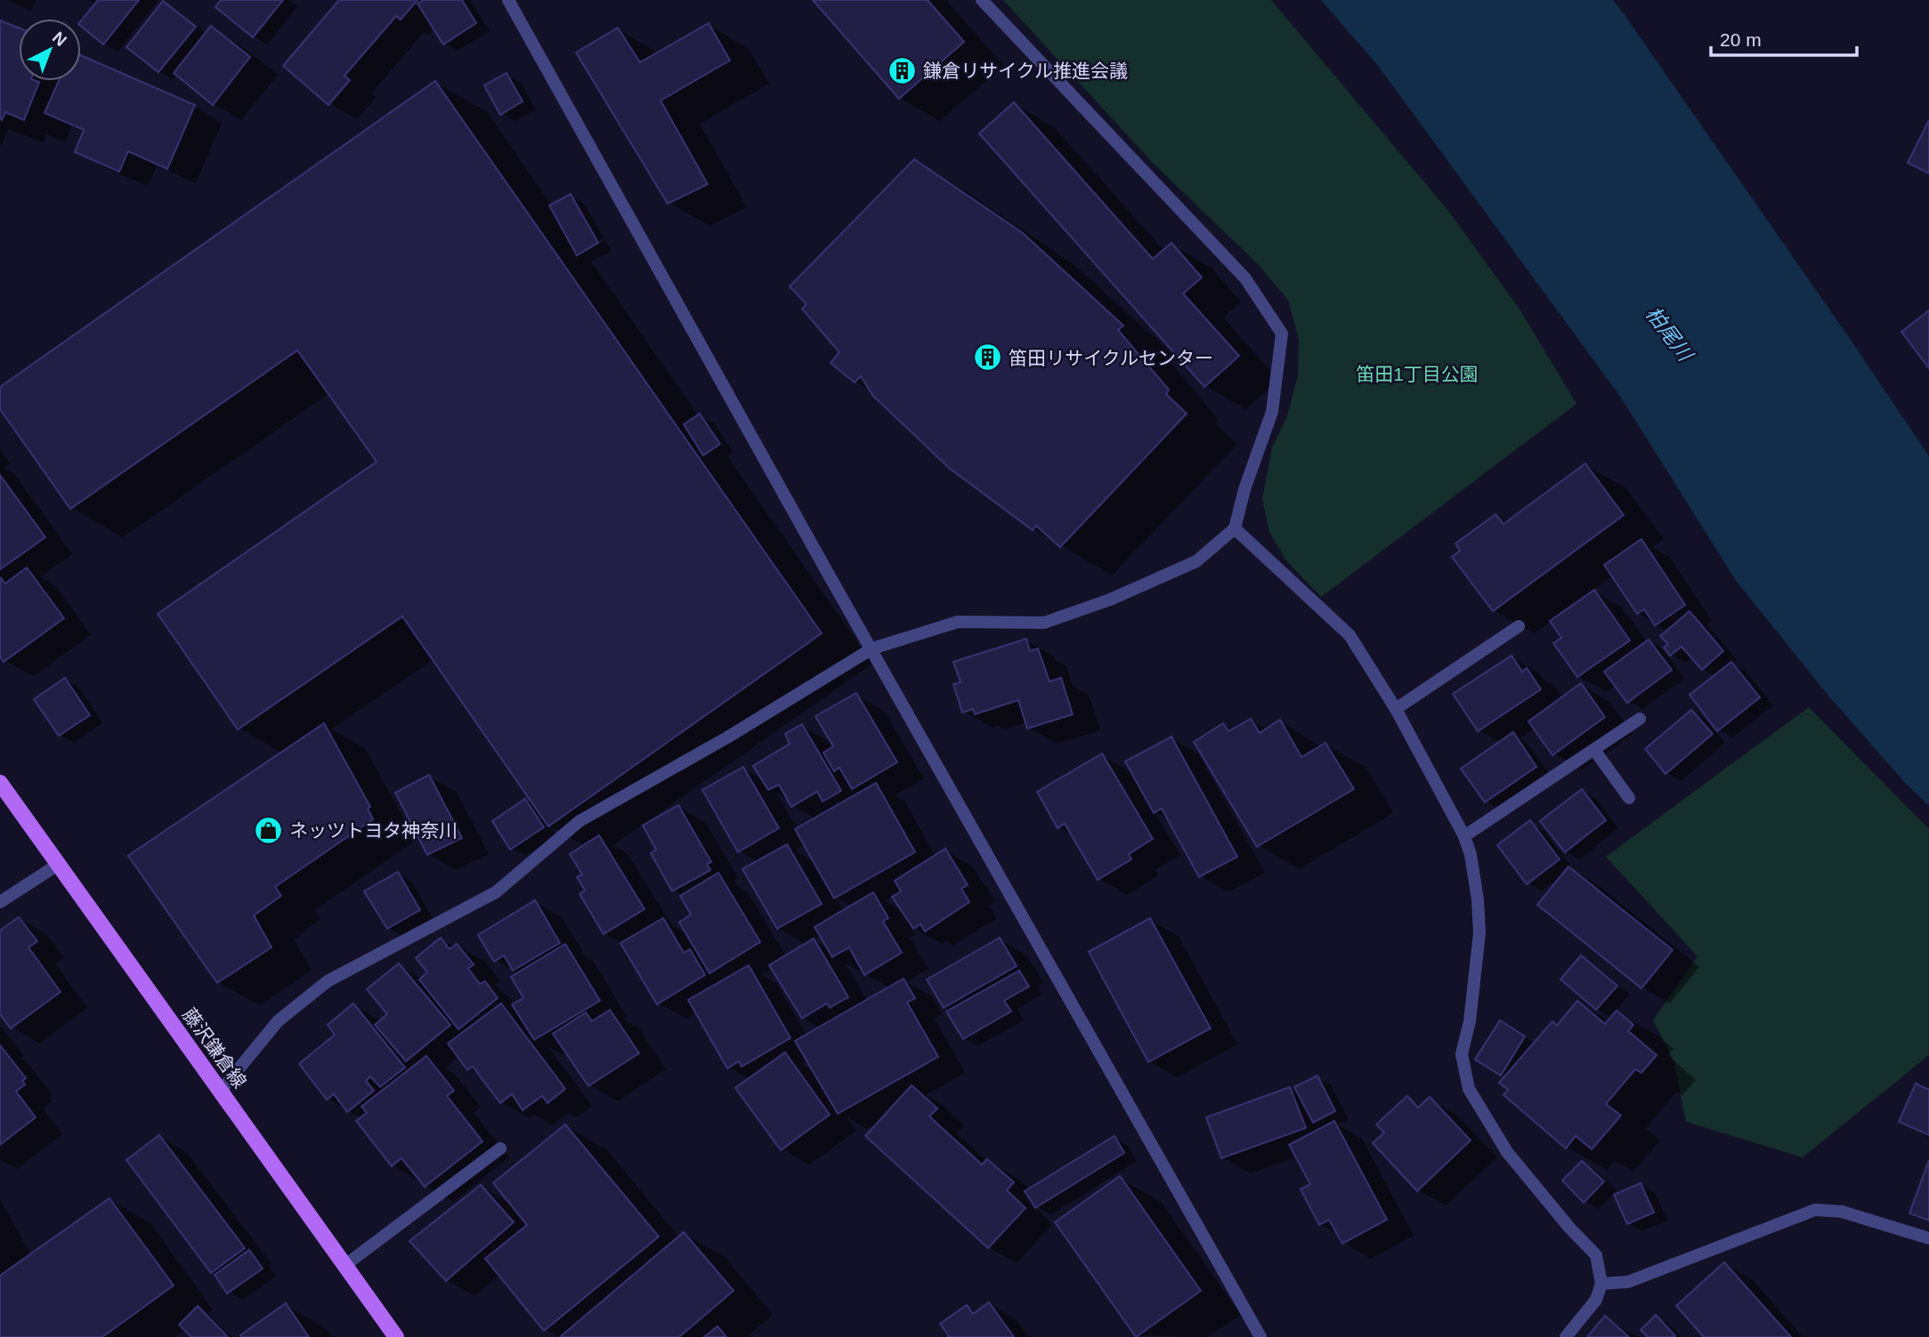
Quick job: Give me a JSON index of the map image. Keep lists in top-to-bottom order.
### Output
{
  "streets": {
    "main road": ["藤沢鎌倉線"]
  },
  "water": ["柏尾川"],
  "parks": ["笛田1丁目公園"],
  "places": {
    "building": ["鎌倉リサイクル推進会議", "笛田リサイクルセンター"],
    "shop": ["ネッツトヨタ神奈川"]
  },
  "scale_bar": "20 m",
  "north": "top right"
}
